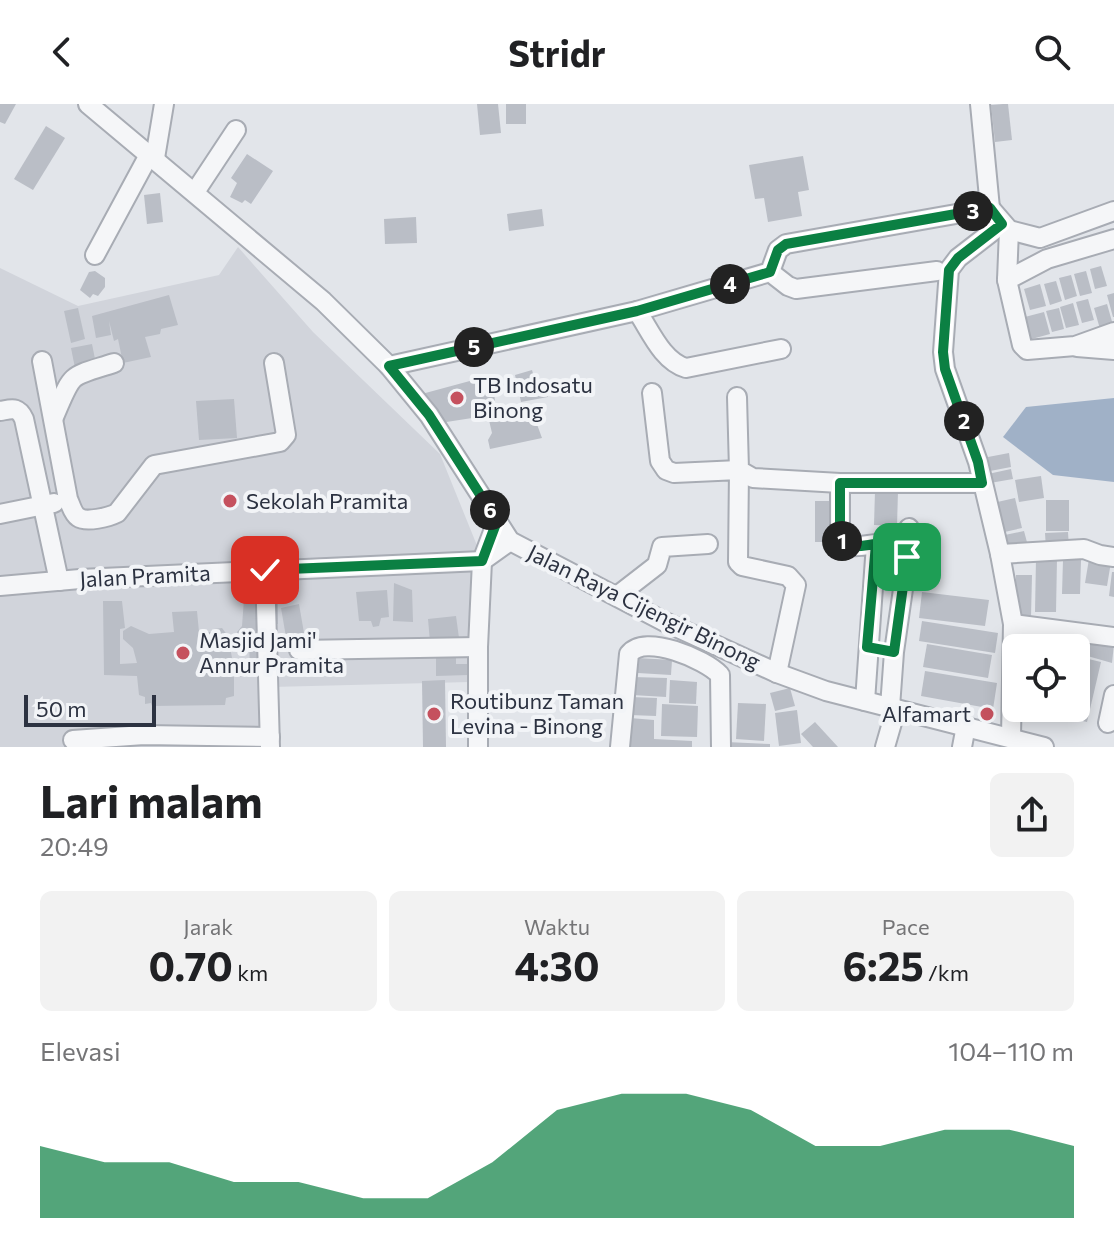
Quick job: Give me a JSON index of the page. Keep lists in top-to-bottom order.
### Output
{
  "streets": {
    "street": ["Jalan Pramita", "Jalan Raya Cijengir Binong"]
  },
  "places": [
    "TB Indosatu Binong",
    "Sekolah Pramita",
    "Masjid Jami' Annur Pramita",
    "Routibunz Taman Levina - Binong",
    "Alfamart"
  ],
  "scale_bar": "50 m",
  "page": {
    "header": "Stridr",
    "pins": [
      "3",
      "4",
      "5",
      "2",
      "6",
      "1"
    ],
    "scale": "50 m",
    "heading": ["Lari malam", "20:49"],
    "stats": [
      ["Jarak", "0.70 km"],
      ["Waktu", "4:30"],
      ["Pace", "6:25 /km"]
    ],
    "chart": ["Elevasi", "104–110 m"]
  }
}
